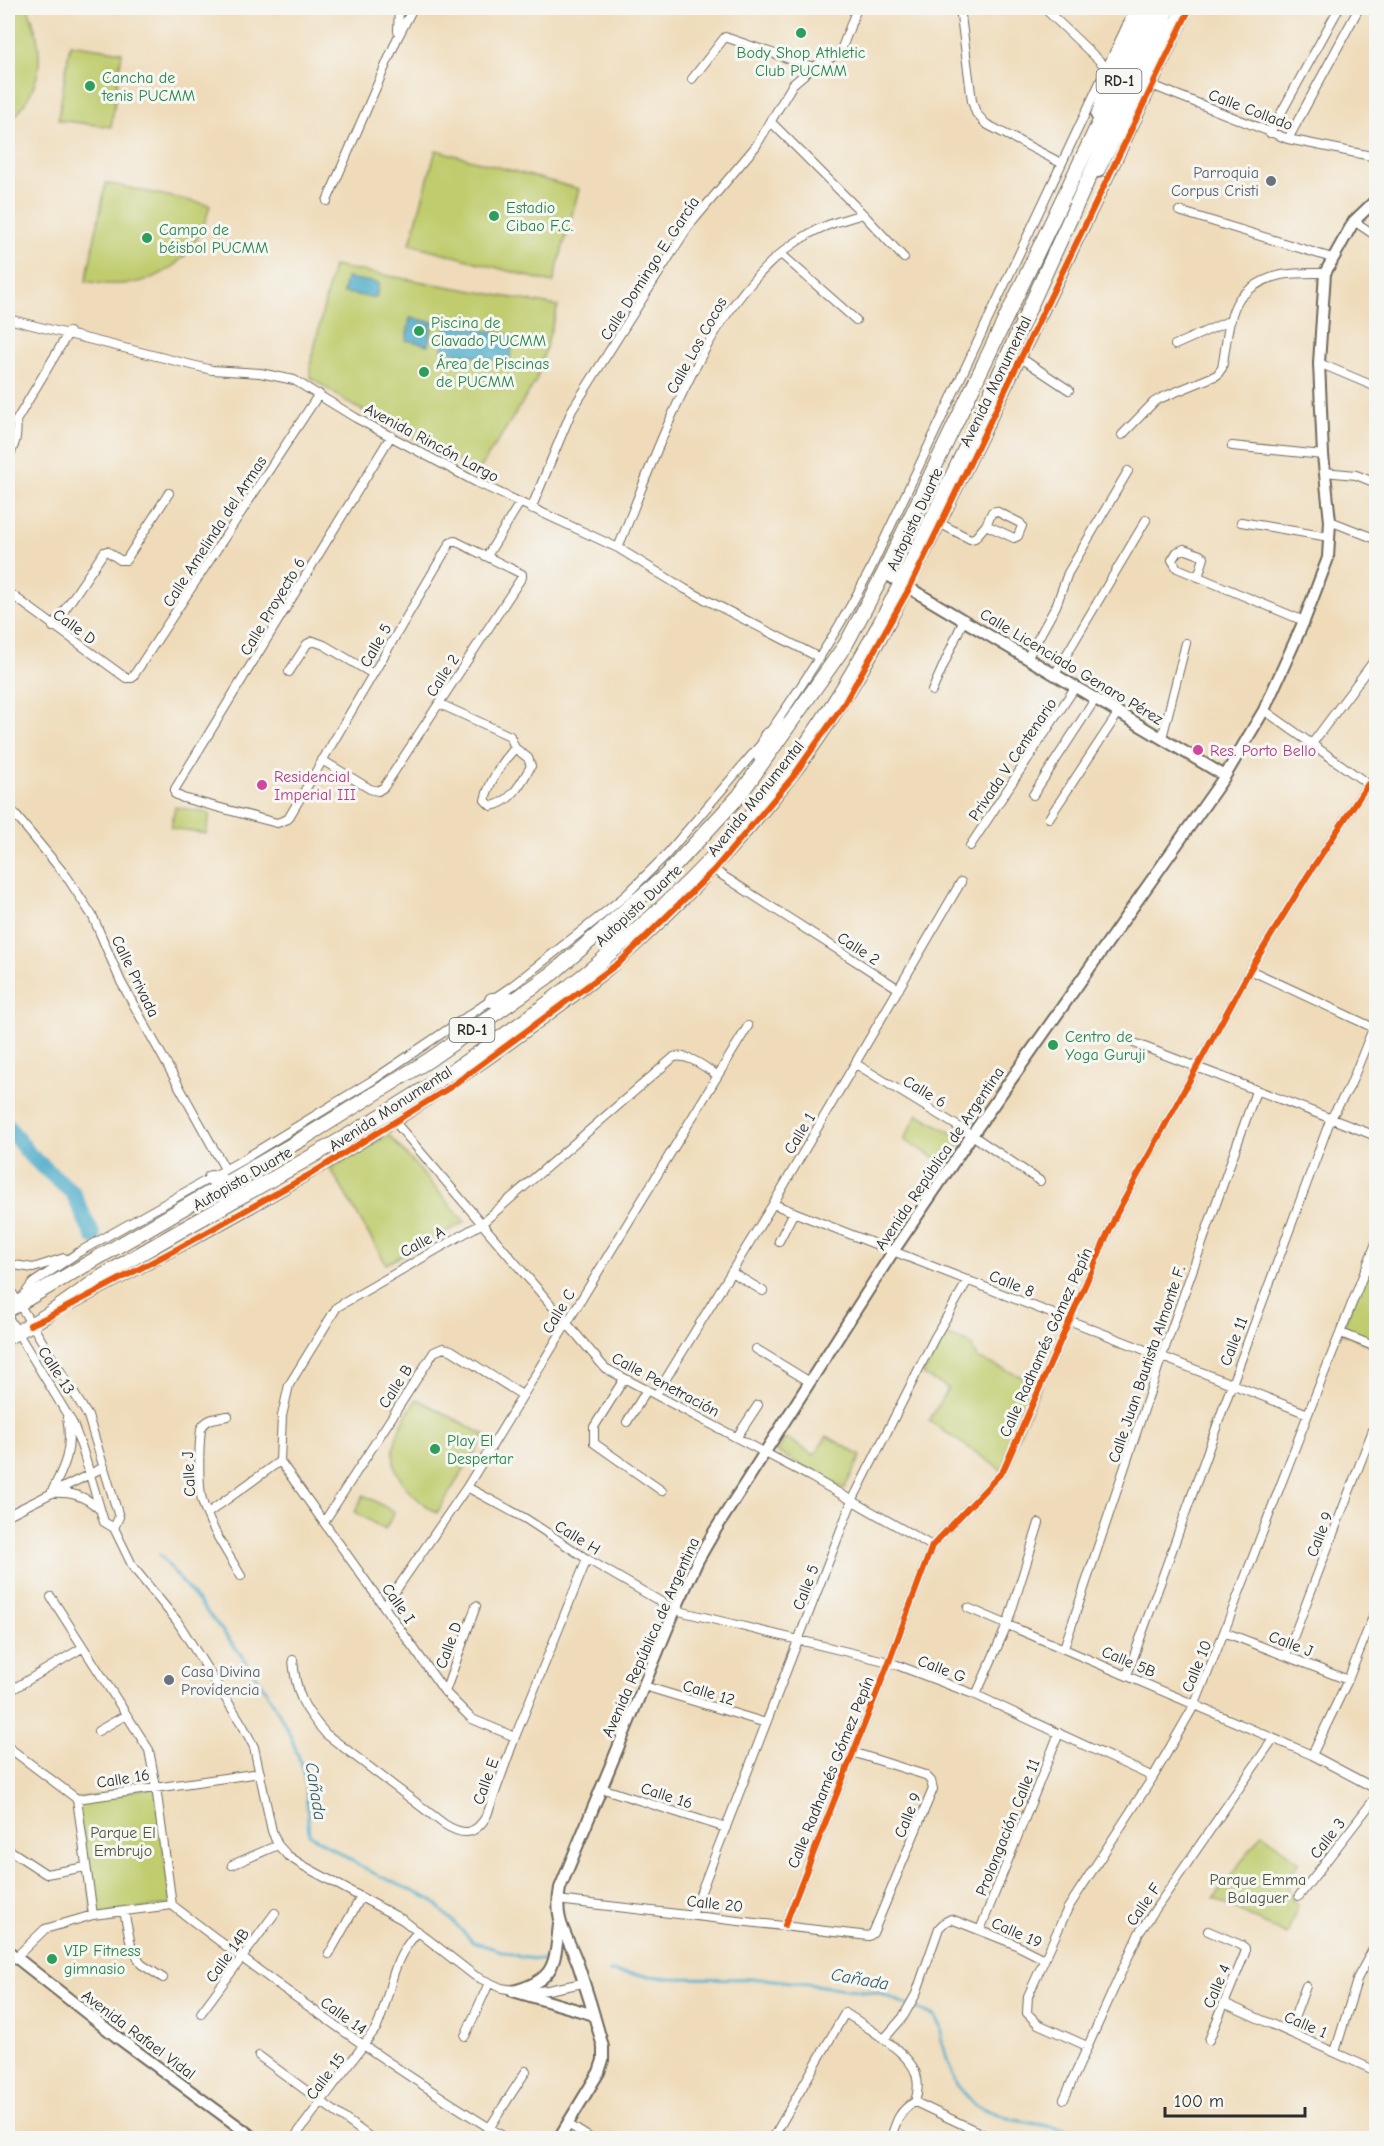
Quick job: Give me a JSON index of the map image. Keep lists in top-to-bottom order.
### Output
{
  "streets": {
    "highway": ["RD-1", "Autopista Duarte"],
    "main road": ["Calle Licenciado Genaro Pérez", "Avenida República de Argentina", "Avenida Rafael Vidal"],
    "street": [
      "Calle Collado",
      "Calle Domingo E. García",
      "Calle Los Cocos",
      "Avenida Monumental",
      "Avenida Rincón Largo",
      "Calle Amelinda del Armas",
      "Calle Proyecto 6",
      "Calle D",
      "Calle 5",
      "Calle 2",
      "Privada V Centenario",
      "Calle Privada",
      "Calle 6",
      "Calle 1",
      "Calle A",
      "Calle 8",
      "Calle C",
      "Calle 11",
      "Calle Radhamés Gómez Pepín",
      "Calle Juan Bautista Almonte F.",
      "Calle 13",
      "Calle Penetración",
      "Calle B",
      "Calle J",
      "Calle 9",
      "Calle H",
      "Calle I",
      "Calle 5B",
      "Calle 10",
      "Calle G",
      "Calle 12",
      "Calle 16",
      "Calle E",
      "Prolongación Calle 11",
      "Calle 3",
      "Calle 20",
      "Calle F",
      "Calle 19",
      "Calle 14B",
      "Calle 4",
      "Calle 14",
      "Calle 15"
    ]
  },
  "crossings": [
    ["Calle Collado", "Avenida Monumental"],
    ["Calle Domingo E. García", "Avenida Rincón Largo"],
    ["Calle Los Cocos", "Avenida Rincón Largo"],
    ["Avenida Monumental", "Avenida Rincón Largo"],
    ["Avenida Monumental", "Autopista Duarte"],
    ["Avenida Monumental", "Calle Licenciado Genaro Pérez"],
    ["Avenida Monumental", "Calle 2"],
    ["Avenida Monumental", "Calle Privada"],
    ["Avenida Monumental", "Calle Penetración"],
    ["Avenida Rincón Largo", "Calle Amelinda del Armas"],
    ["Avenida Rincón Largo", "Calle Proyecto 6"],
    ["Autopista Duarte", "Calle Licenciado Genaro Pérez"],
    ["Autopista Duarte", "Calle Privada"],
    ["Autopista Duarte", "Calle 13"],
    ["Calle Amelinda del Armas", "Calle D"],
    ["Calle Proyecto 6", "Calle 5"],
    ["Calle D", "Calle I"],
    ["Calle 5", "Calle 2"],
    ["Calle 5", "Calle 8"],
    ["Calle 5", "Calle Penetración"],
    ["Calle 5", "Calle G"],
    ["Calle 5", "Calle 12"],
    ["Calle 5", "Calle 16"],
    ["Calle 5", "Calle 20"],
    ["Calle Licenciado Genaro Pérez", "Privada V Centenario"],
    ["Calle Licenciado Genaro Pérez", "Avenida República de Argentina"],
    ["Calle 2", "Calle 1"],
    ["Calle 6", "Calle 1"],
    ["Calle 6", "Avenida República de Argentina"],
    ["Calle 1", "Calle 8"],
    ["Calle 1", "Calle Penetración"],
    ["Calle 1", "Calle 4"],
    ["Avenida República de Argentina", "Calle 8"],
    ["Avenida República de Argentina", "Calle Penetración"],
    ["Avenida República de Argentina", "Calle H"],
    ["Avenida República de Argentina", "Calle G"],
    ["Avenida República de Argentina", "Calle 12"],
    ["Avenida República de Argentina", "Calle 16"],
    ["Avenida República de Argentina", "Calle 20"],
    ["Calle A", "Calle C"],
    ["Calle A", "Calle Penetración"],
    ["Calle A", "Calle I"],
    ["Calle 8", "Calle 11"],
    ["Calle 8", "Calle Radhamés Gómez Pepín"],
    ["Calle 8", "Calle Juan Bautista Almonte F."],
    ["Calle 8", "Calle 10"],
    ["Calle C", "Calle Penetración"],
    ["Calle C", "Calle B"],
    ["Calle C", "Calle H"],
    ["Calle C", "Calle I"],
    ["Calle 11", "Calle 5B"],
    ["Calle Radhamés Gómez Pepín", "Calle Penetración"],
    ["Calle Radhamés Gómez Pepín", "Calle 9"],
    ["Calle Radhamés Gómez Pepín", "Calle G"],
    ["Calle Radhamés Gómez Pepín", "Calle 20"],
    ["Calle Juan Bautista Almonte F.", "Calle 5B"],
    ["Calle B", "Calle I"],
    ["Calle J", "Calle 9"],
    ["Calle J", "Calle 10"],
    ["Calle 9", "Calle 20"],
    ["Calle H", "Calle G"],
    ["Calle H", "Calle E"],
    ["Calle I", "Calle E"],
    ["Calle 5B", "Calle 10"],
    ["Calle 5B", "Calle F"],
    ["Calle 10", "Calle G"],
    ["Calle 10", "Calle F"],
    ["Calle 10", "Calle 19"],
    ["Calle G", "Prolongación Calle 11"],
    ["Prolongación Calle 11", "Calle 19"],
    ["Calle 14B", "Calle 14"],
    ["Calle 14", "Calle 15"]
  ],
  "water": ["Cañada"],
  "parks": ["Parque El Embrujo", "Parque Emma Balaguer"],
  "places": [
    "Body Shop Athletic Club PUCMM",
    "Cancha de tenis PUCMM",
    "Parroquia Corpus Cristi",
    "Estadio Cibao F.C.",
    "Campo de béisbol PUCMM",
    "Piscina de Clavado PUCMM",
    "Área de Piscinas de PUCMM",
    "Res. Porto Bello",
    "Residencial Imperial III",
    "Centro de Yoga Guruji",
    "Play El Despertar",
    "Casa Divina Providencia",
    "VIP Fitness gimnasio"
  ],
  "scale_bar": "100 m"
}
